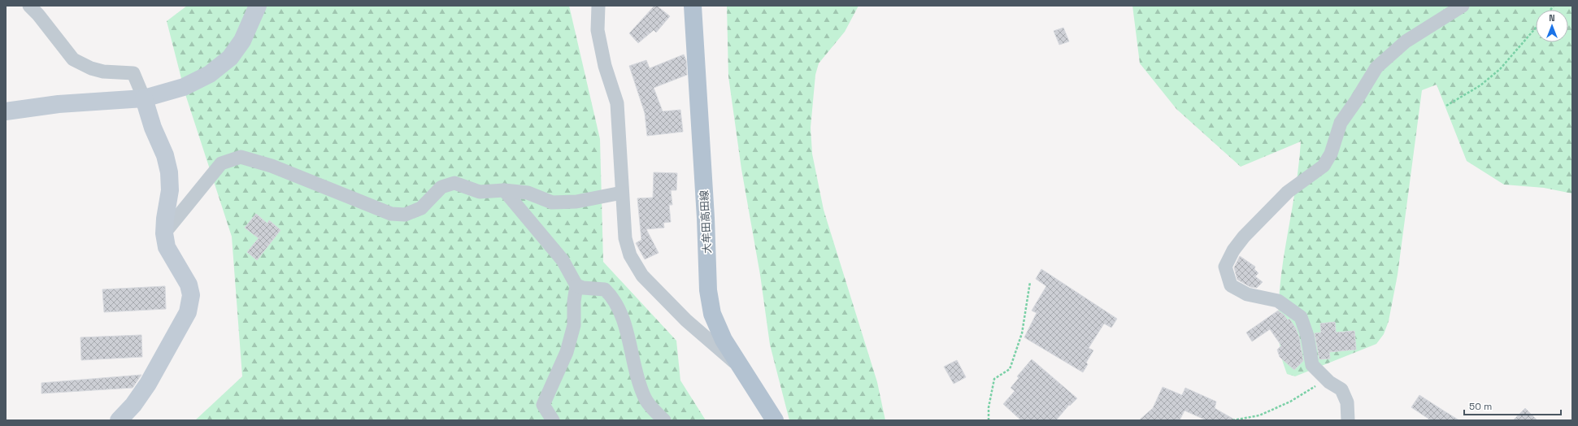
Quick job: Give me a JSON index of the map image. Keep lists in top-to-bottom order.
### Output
{
  "streets": {
    "main road": ["大牟田高田線"]
  },
  "scale_bar": "50 m",
  "north": "top"
}
